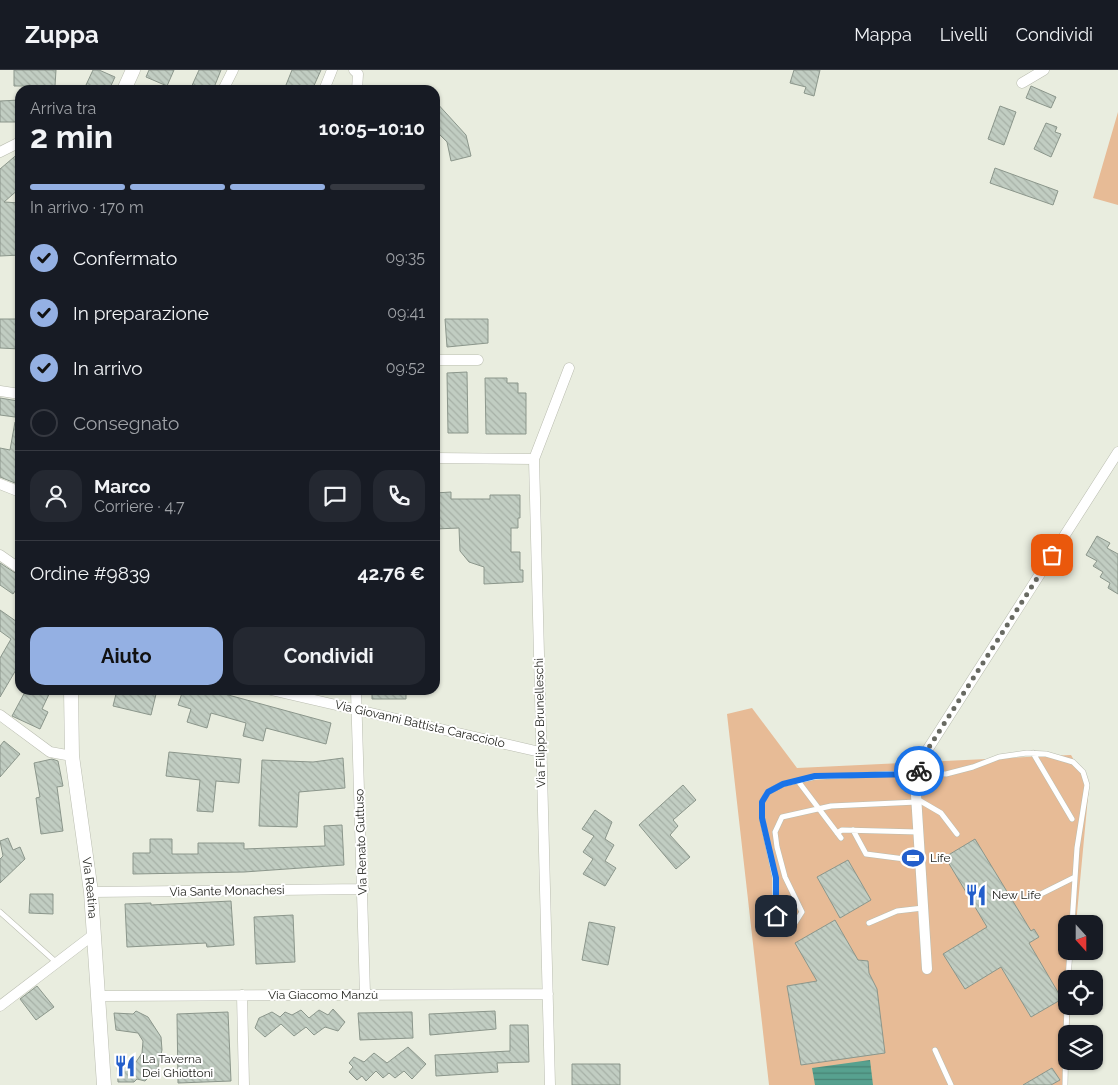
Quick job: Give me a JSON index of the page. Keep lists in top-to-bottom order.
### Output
{
  "streets": {
    "street": [
      "Via Filippo Brunelleschi",
      "Via Giovanni Battista Caracciolo",
      "Via Renato Guttuso",
      "Via Reatina",
      "Via Sante Monachesi",
      "Via Giacomo Manzù"
    ]
  },
  "crossings": [
    ["Via Filippo Brunelleschi", "Via Giovanni Battista Caracciolo"],
    ["Via Filippo Brunelleschi", "Via Giacomo Manzù"],
    ["Via Giovanni Battista Caracciolo", "Via Renato Guttuso"],
    ["Via Renato Guttuso", "Via Sante Monachesi"],
    ["Via Renato Guttuso", "Via Giacomo Manzù"],
    ["Via Reatina", "Via Sante Monachesi"],
    ["Via Reatina", "Via Giacomo Manzù"]
  ],
  "places": {
    "sports": ["Life"],
    "restaurant": ["New Life", "La Taverna Dei Ghiottoni"]
  },
  "north": "bottom",
  "page": {
    "header": "Zuppa",
    "nav": ["Mappa", "Livelli", "Condividi"],
    "heading": ["2 min", "Arriva tra", "10:05–10:10"],
    "panel": [
      "Marco",
      "Corriere · 4.7",
      "Ordine #9839",
      "42.76 €"
    ],
    "bar": "In arrivo · 170 m",
    "list": [
      ["Confermato", "09:35"],
      ["In preparazione", "09:41"],
      ["In arrivo", "09:52"],
      "Consegnato"
    ],
    "buttons": ["Aiuto", "Condividi"]
  }
}
